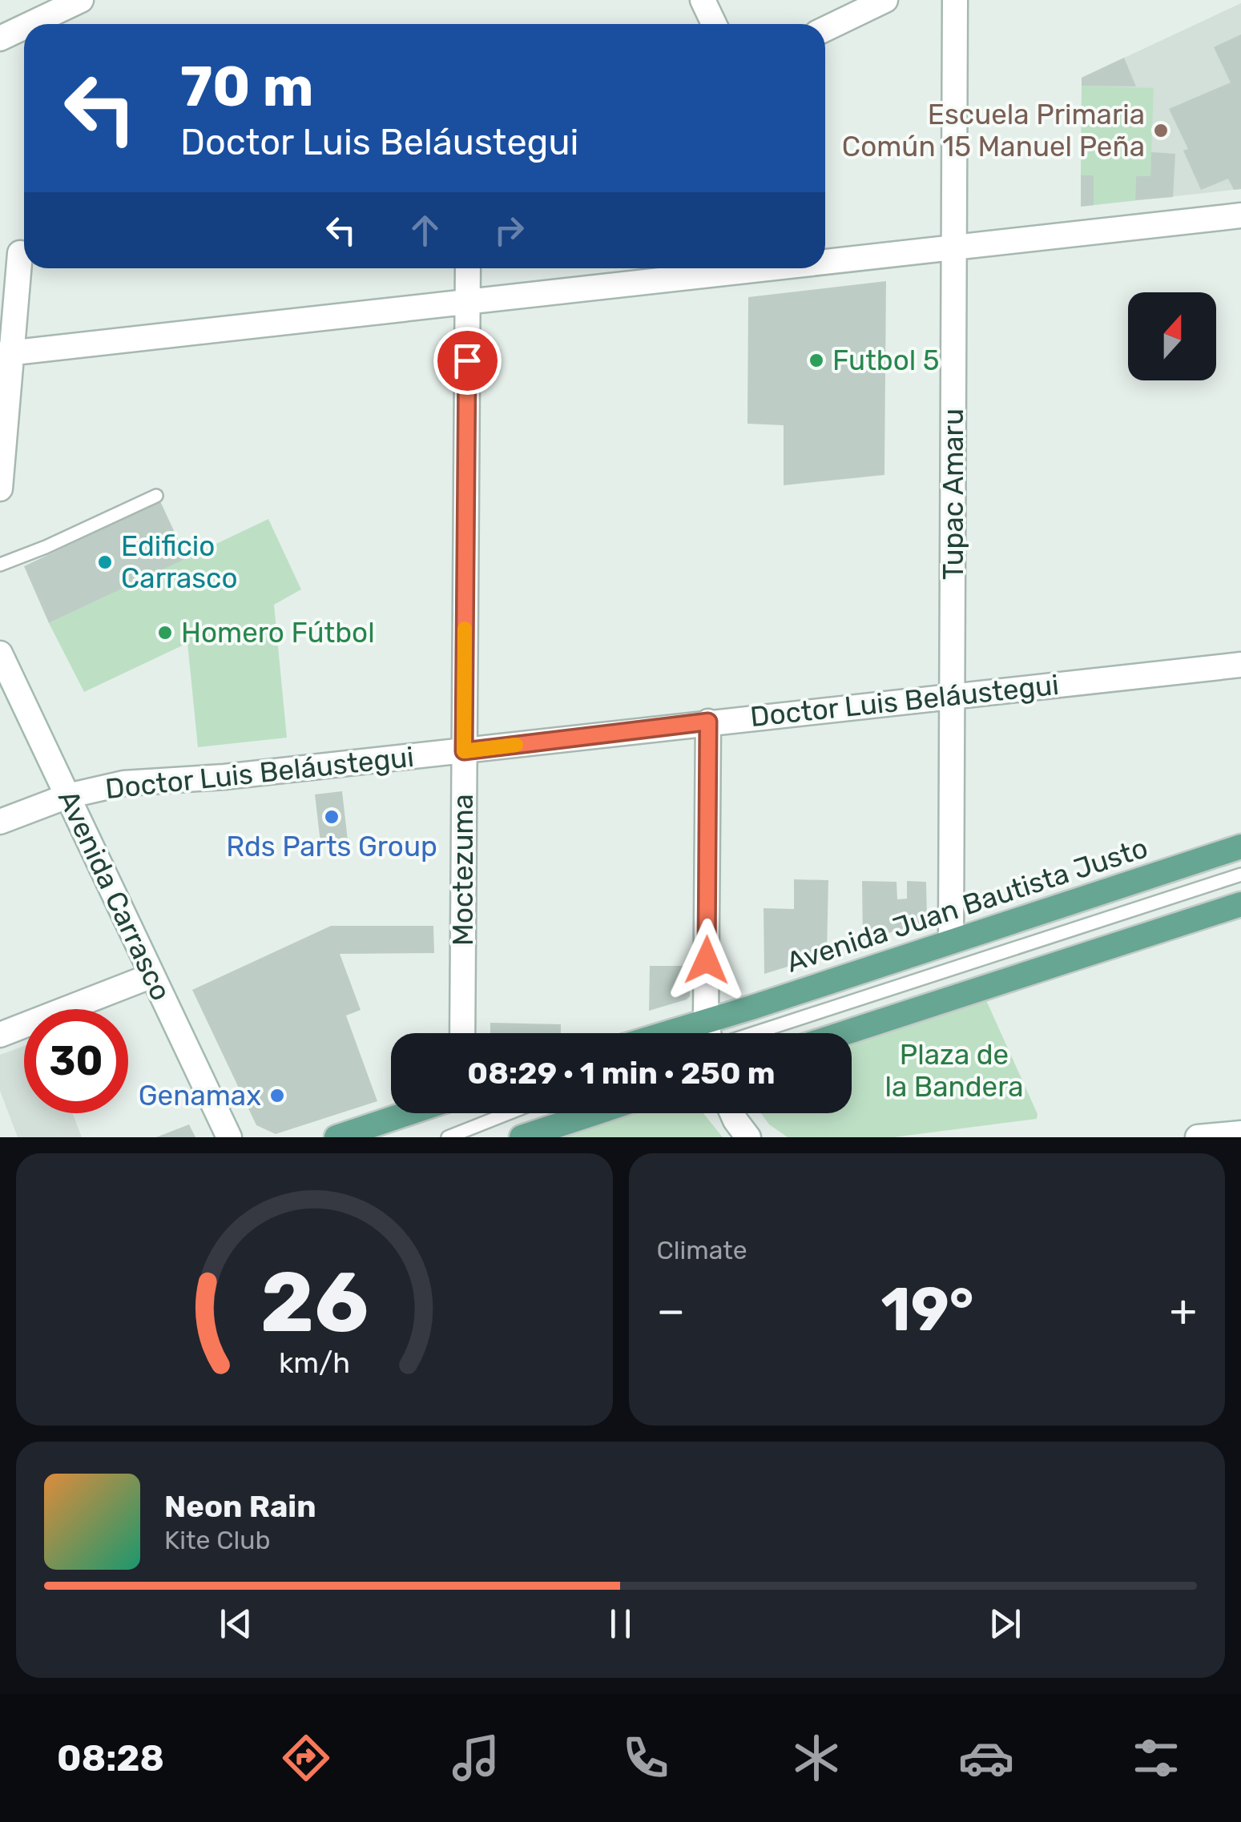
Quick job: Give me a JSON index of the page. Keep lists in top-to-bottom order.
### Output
{
  "streets": {
    "main road": ["Avenida Juan Bautista Justo"],
    "street": [
      "Tupac Amaru",
      "Doctor Luis Beláustegui",
      "Moctezuma",
      "Avenida Carrasco"
    ]
  },
  "crossings": [
    ["Tupac Amaru", "Doctor Luis Beláustegui"],
    ["Tupac Amaru", "Avenida Juan Bautista Justo"],
    ["Doctor Luis Beláustegui", "Moctezuma"],
    ["Doctor Luis Beláustegui", "Avenida Carrasco"]
  ],
  "parks": ["Plaza de la Bandera"],
  "places": [
    "Escuela Primaria Común 15 Manuel Peña",
    "Futbol 5",
    "Edificio Carrasco",
    "Homero Fútbol",
    "Rds Parts Group",
    "Genamax"
  ],
  "north": "top",
  "page": {
    "turn": ["70 m", "Doctor Luis Beláustegui"],
    "limit": "30",
    "trip": "08:29 · 1 min · 250 m",
    "tile": "Climate",
    "heat": ["−", "19°", "+"],
    "song": ["Neon Rain", "Kite Club"],
    "tabs": "08:28",
    "gauge": ["26", "km/h"]
  }
}
